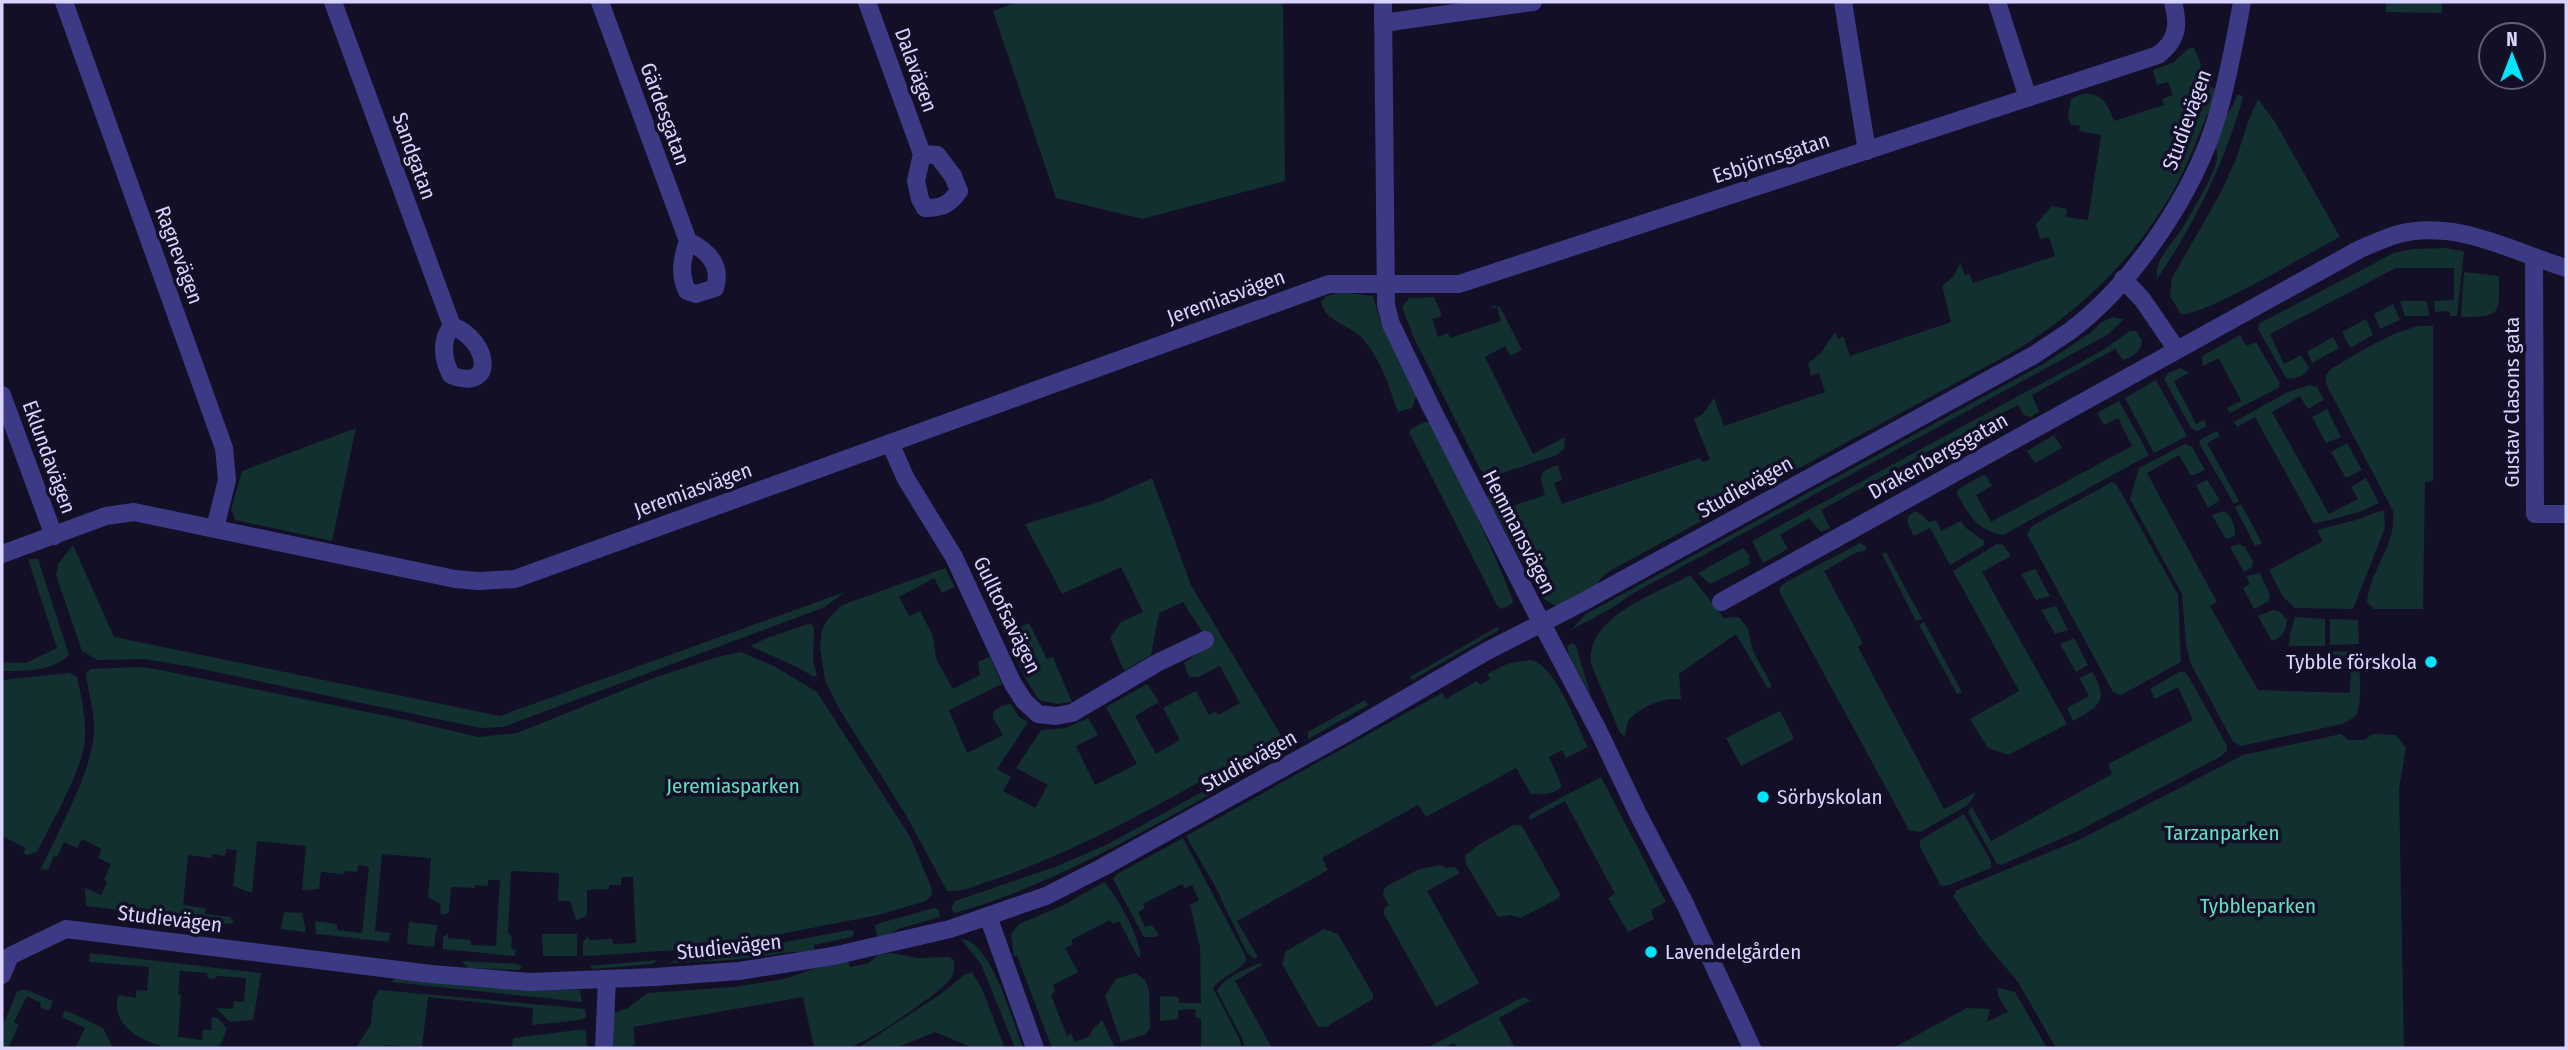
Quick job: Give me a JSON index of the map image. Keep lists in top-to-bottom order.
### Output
{
  "streets": {
    "street": [
      "Dalavägen",
      "Gärdesgatan",
      "Studievägen",
      "Sandgatan",
      "Esbjörnsgatan",
      "Ragnevägen",
      "Jeremiasvägen",
      "Gustav Clasons gata",
      "Drakenbergsgatan",
      "Eklundavägen",
      "Hemmansvägen",
      "Gulltofsavägen"
    ]
  },
  "crossings": [
    ["Studievägen", "Hemmansvägen"],
    ["Esbjörnsgatan", "Jeremiasvägen"],
    ["Esbjörnsgatan", "Hemmansvägen"],
    ["Ragnevägen", "Jeremiasvägen"],
    ["Jeremiasvägen", "Eklundavägen"],
    ["Jeremiasvägen", "Hemmansvägen"],
    ["Jeremiasvägen", "Gulltofsavägen"],
    ["Gustav Clasons gata", "Drakenbergsgatan"]
  ],
  "parks": ["Jeremiasparken", "Tarzanparken", "Tybbleparken"],
  "places": ["Tybble förskola", "Sörbyskolan", "Lavendelgården"],
  "north": "top"
}
